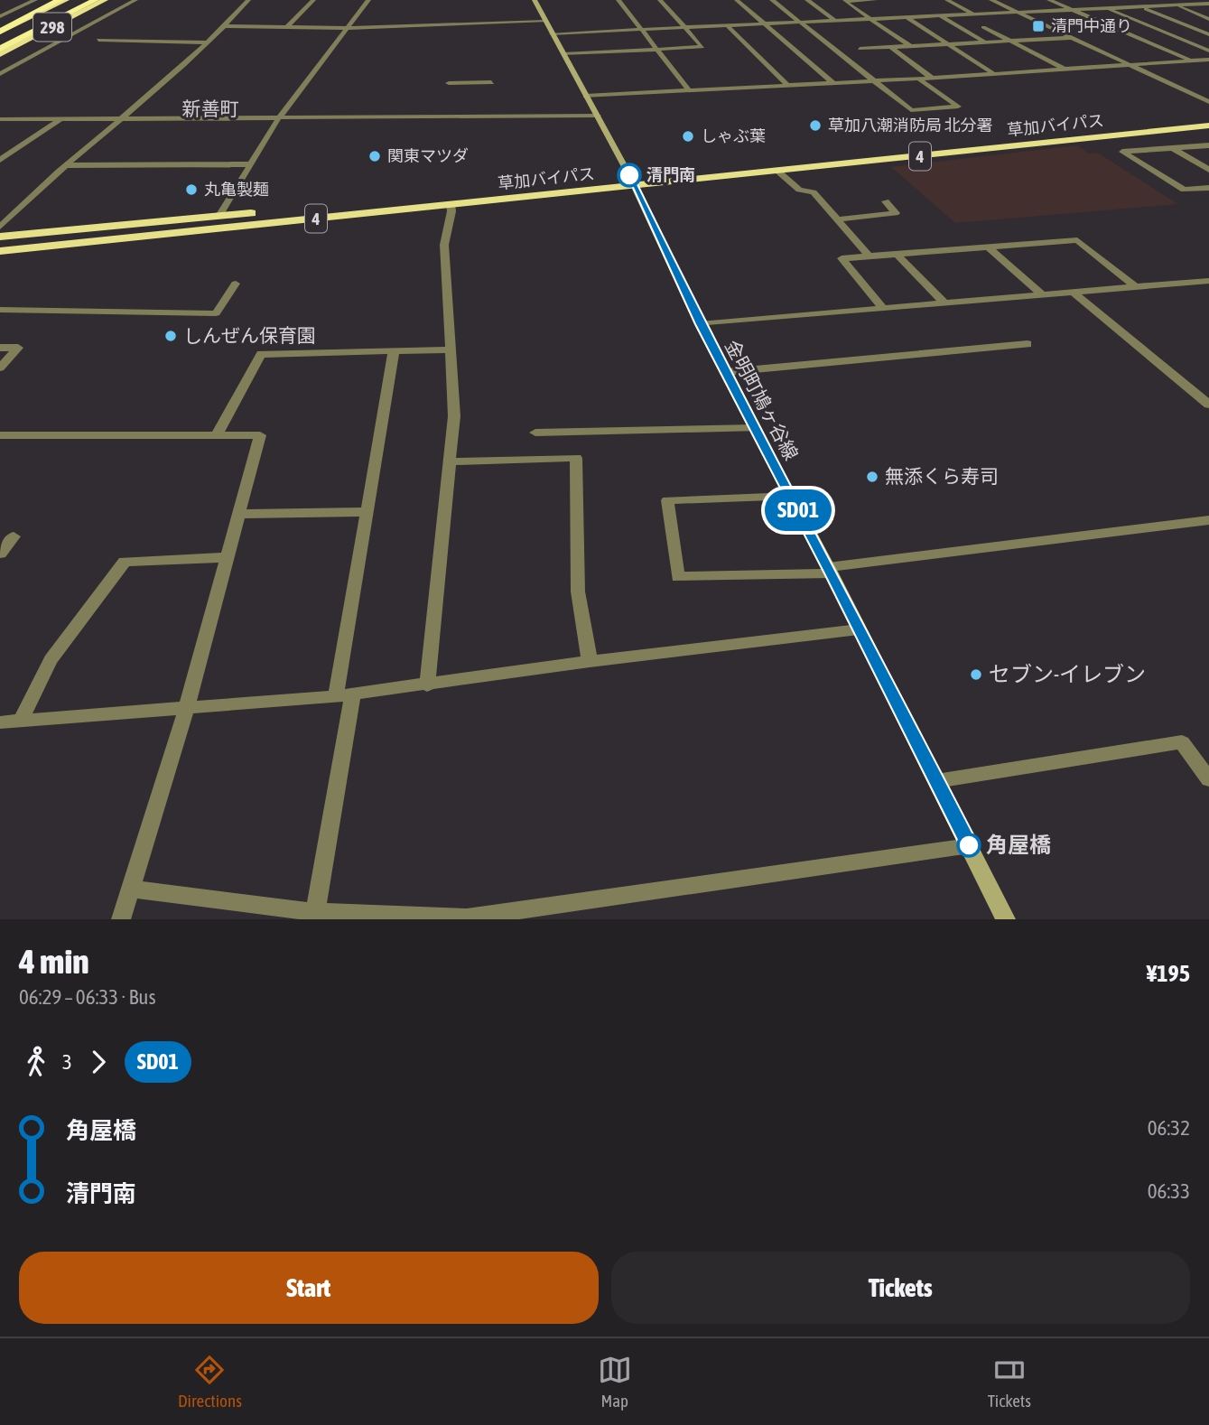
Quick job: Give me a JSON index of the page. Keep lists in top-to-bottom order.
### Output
{
  "streets": {
    "highway": ["298", "草加バイパス", "4"],
    "main road": ["金明町鳩ヶ谷線"]
  },
  "crossings": [
    ["草加バイパス", "金明町鳩ヶ谷線"]
  ],
  "districts": ["新善町"],
  "places": {
    "transit": ["清門中通り"],
    "other": [
      "草加八潮消防局 北分署",
      "しゃぶ葉",
      "関東マツダ",
      "清門南",
      "丸亀製麺",
      "しんぜん保育園",
      "無添くら寿司",
      "セブン-イレブン",
      "角屋橋"
    ]
  },
  "lines": ["bus line SD01"],
  "page": {
    "on_map": "SD01",
    "heading": ["4 min", "06:29 – 06:33 · Bus", "¥195"],
    "legs": ["3", "SD01"],
    "list": [
      {
        "name": "角屋橋",
        "value": "06:32"
      },
      {
        "name": "清門南",
        "value": "06:33"
      }
    ],
    "buttons": ["Start", "Tickets"],
    "tabs": ["Directions", "Map", "Tickets"]
  }
}
